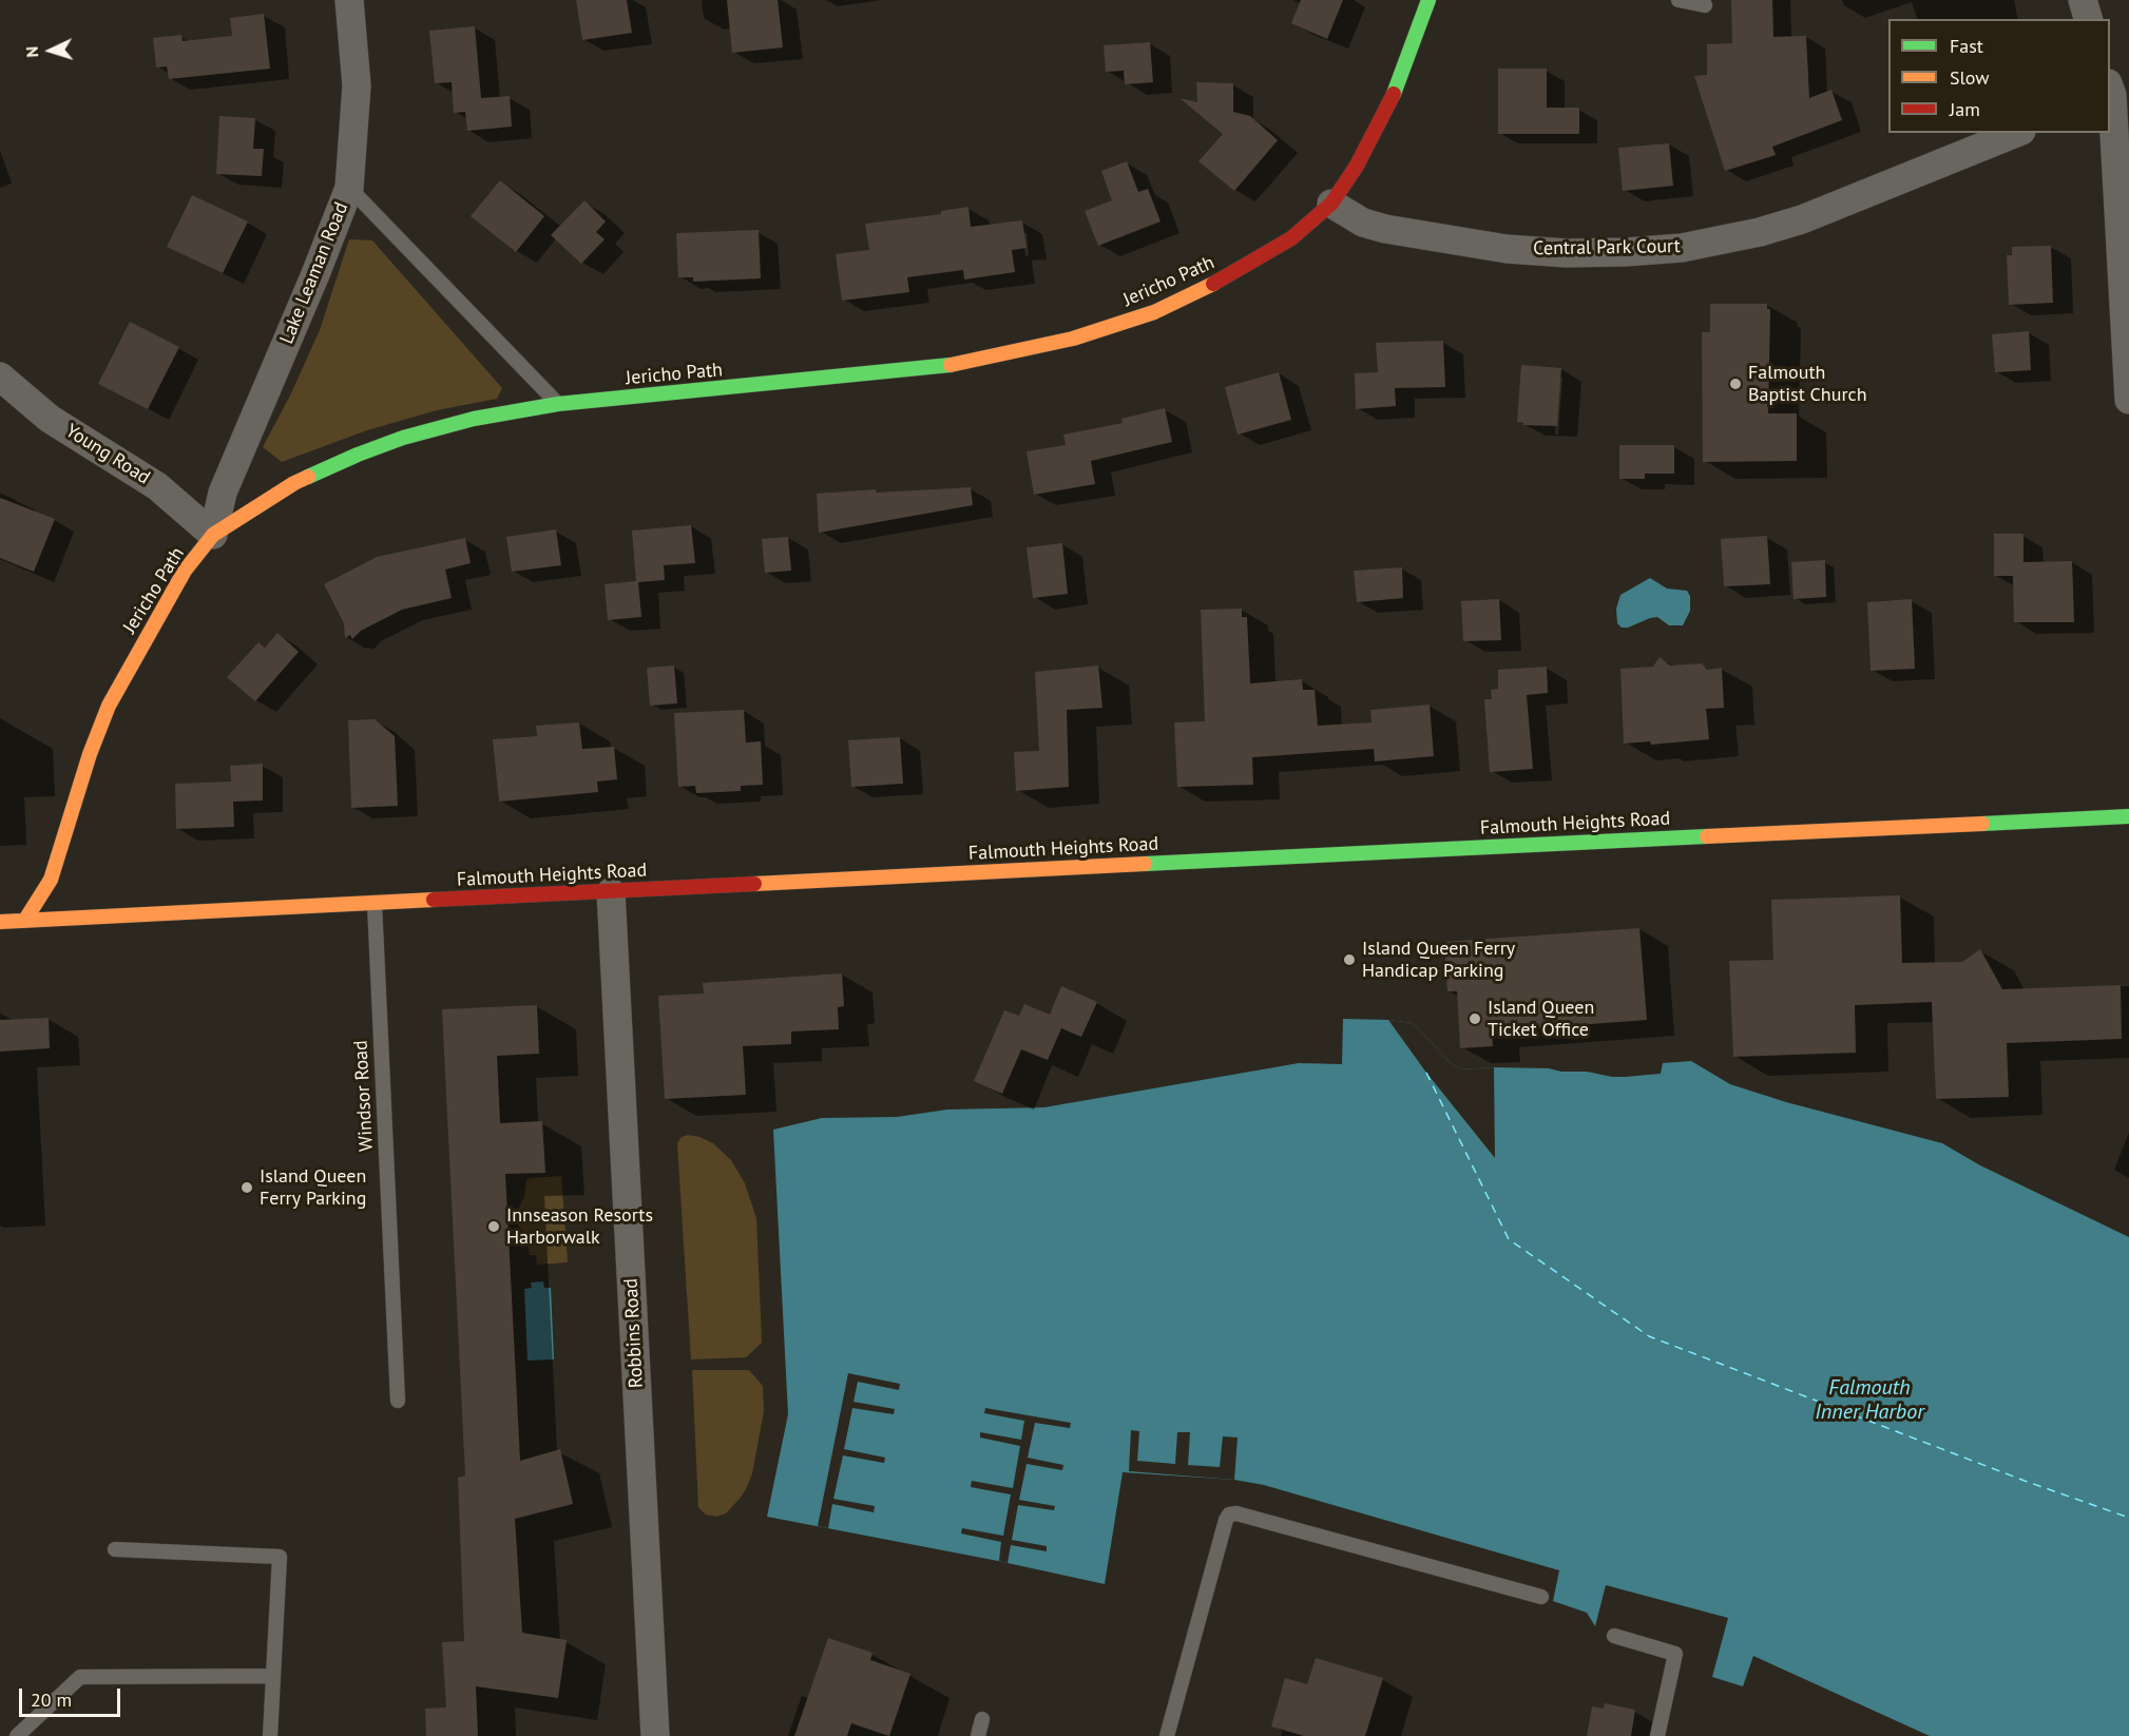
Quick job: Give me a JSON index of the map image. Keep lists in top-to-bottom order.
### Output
{
  "streets": {
    "main road": ["Jericho Path", "Falmouth Heights Road"],
    "street": [
      "Central Park Court",
      "Lake Leaman Road",
      "Young Road",
      "Robbins Road"
    ],
    "lane": ["Windsor Road"]
  },
  "crossings": [
    ["Central Park Court", "Jericho Path"],
    ["Lake Leaman Road", "Jericho Path"],
    ["Lake Leaman Road", "Young Road"],
    ["Jericho Path", "Young Road"],
    ["Jericho Path", "Falmouth Heights Road"],
    ["Falmouth Heights Road", "Windsor Road"],
    ["Falmouth Heights Road", "Robbins Road"]
  ],
  "water": ["Falmouth Inner Harbor"],
  "places": [
    "Falmouth Baptist Church",
    "Island Queen Ferry Handicap Parking",
    "Island Queen Ticket Office",
    "Island Queen Ferry Parking",
    "Innseason Resorts Harborwalk"
  ],
  "legend": ["Fast", "Slow", "Jam"],
  "scale_bar": "20 m",
  "north": "left"
}
